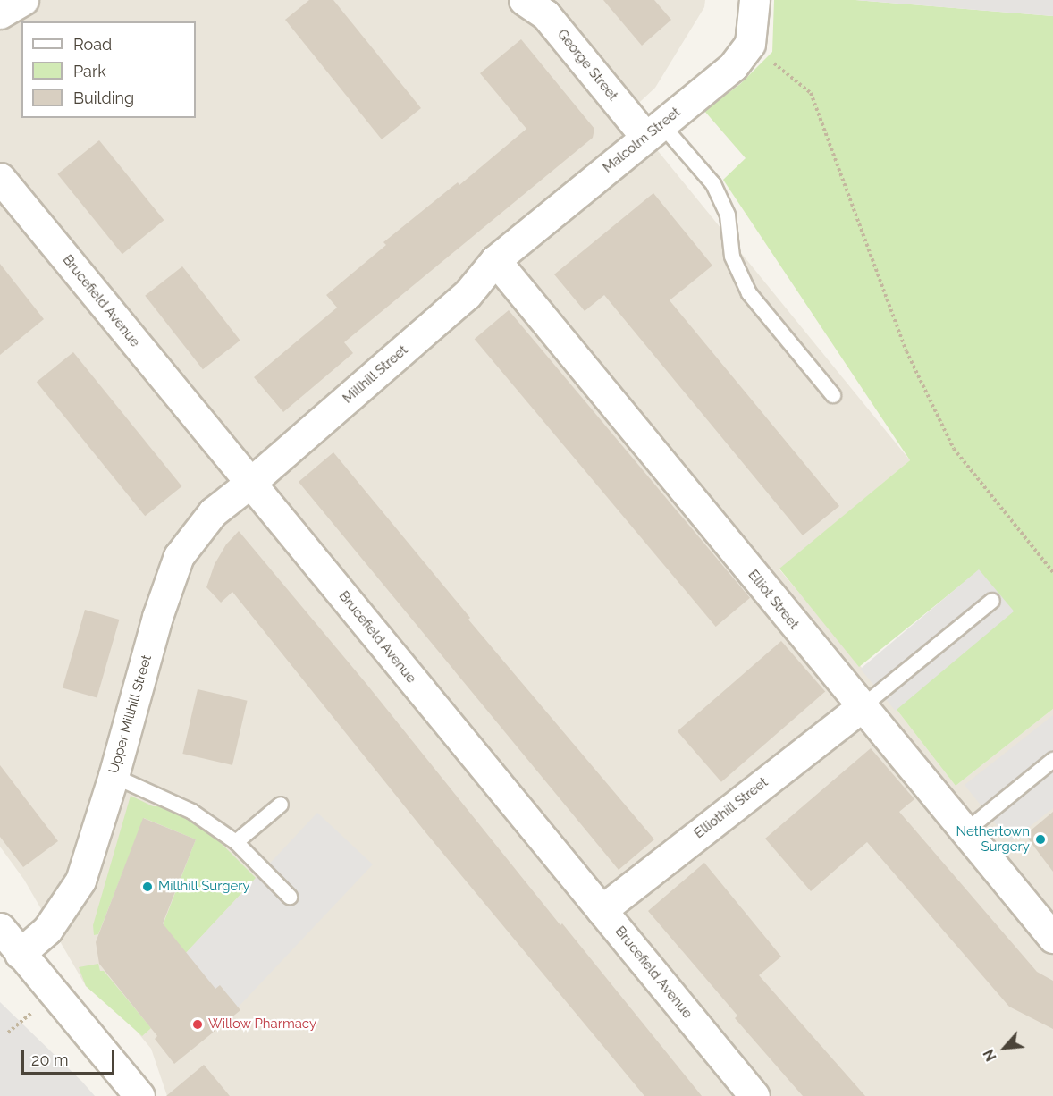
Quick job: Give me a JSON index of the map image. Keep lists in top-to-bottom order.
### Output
{
  "streets": {
    "street": [
      "George Street",
      "Malcolm Street",
      "Brucefield Avenue",
      "Millhill Street",
      "Elliot Street",
      "Upper Millhill Street",
      "Elliothill Street"
    ]
  },
  "crossings": [
    ["George Street", "Malcolm Street"],
    ["Malcolm Street", "Millhill Street"],
    ["Malcolm Street", "Elliot Street"],
    ["Brucefield Avenue", "Millhill Street"],
    ["Brucefield Avenue", "Upper Millhill Street"],
    ["Brucefield Avenue", "Elliothill Street"],
    ["Millhill Street", "Elliot Street"],
    ["Millhill Street", "Upper Millhill Street"],
    ["Elliot Street", "Elliothill Street"]
  ],
  "places": ["Nethertown Surgery", "Millhill Surgery", "Willow Pharmacy"],
  "legend": ["Road", "Park", "Building"],
  "scale_bar": "20 m",
  "north": "bottom left"
}
